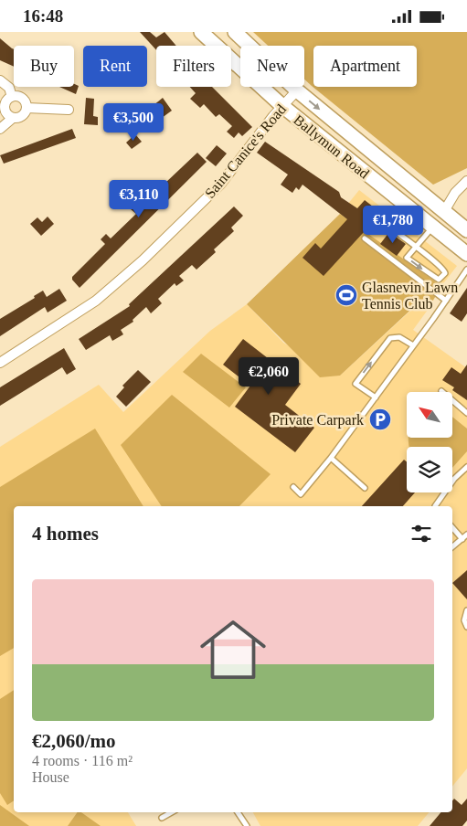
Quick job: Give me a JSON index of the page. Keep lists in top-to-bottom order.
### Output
{
  "streets": {
    "main road": ["Ballymun Road"],
    "street": ["Saint Canice's Road"]
  },
  "crossings": [
    ["Ballymun Road", "Saint Canice's Road"]
  ],
  "places": {
    "sports": ["Glasnevin Lawn Tennis Club"],
    "parking": ["Private Carpark"]
  },
  "north": "top left",
  "page": {
    "status": "16:48",
    "chip": [
      "Buy",
      "Rent",
      "Filters",
      "New",
      "Apartment"
    ],
    "price": [
      "€3,500",
      "€3,110",
      "€1,780",
      "€2,060"
    ],
    "heading": "4 homes",
    "list": [
      {
        "name": "€2,060/mo",
        "note": "4 rooms · 116 m² · House"
      }
    ]
  }
}
